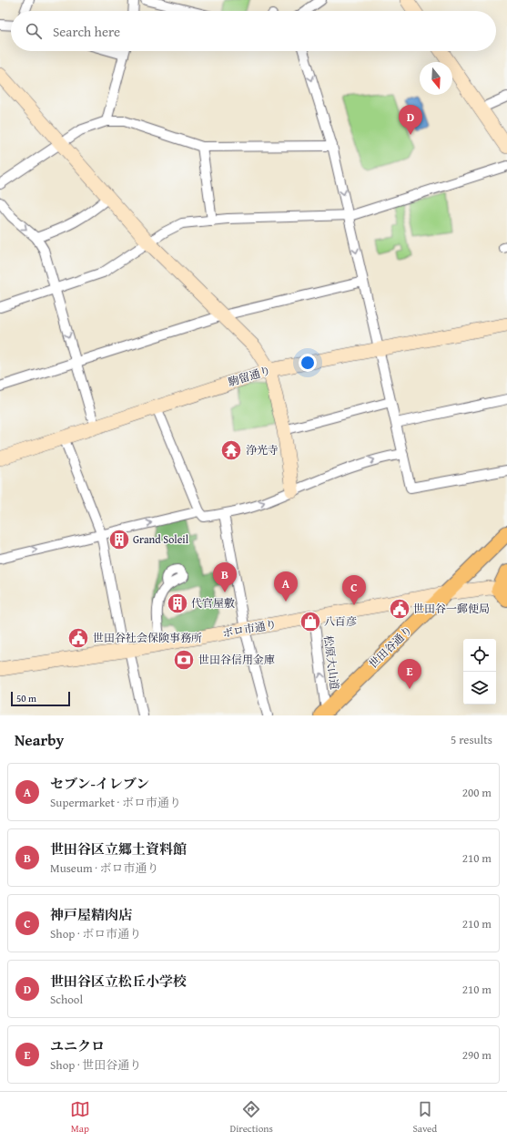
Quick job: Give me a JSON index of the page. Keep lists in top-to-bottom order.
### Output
{
  "streets": {
    "main road": ["世田谷通り"],
    "street": ["駒留通り", "ボロ市通り", "松原大山道"]
  },
  "crossings": [
    ["ボロ市通り", "世田谷通り"],
    ["ボロ市通り", "松原大山道"],
    ["世田谷通り", "松原大山道"]
  ],
  "places": {
    "temple": ["浄光寺"],
    "building": ["Grand Soleil", "代官屋敷"],
    "public building": ["世田谷一郵便局", "世田谷社会保険事務所"],
    "shop": ["八百彦"],
    "bank": ["世田谷信用金庫"]
  },
  "scale_bar": "50 m",
  "north": "bottom",
  "page": {
    "search": "Search here",
    "pins": [
      "D",
      "B",
      "A",
      "C",
      "E"
    ],
    "scale": "50 m",
    "heading": ["Nearby", "5 results"],
    "list": [
      {
        "mark": "A",
        "name": "セブン-イレブン",
        "note": "Supermarket · ボロ市通り",
        "value": "200 m"
      },
      {
        "mark": "B",
        "name": "世田谷区立郷土資料館",
        "note": "Museum · ボロ市通り",
        "value": "210 m"
      },
      {
        "mark": "C",
        "name": "神戸屋精肉店",
        "note": "Shop · ボロ市通り",
        "value": "210 m"
      },
      {
        "mark": "D",
        "name": "世田谷区立松丘小学校",
        "note": "School",
        "value": "210 m"
      },
      {
        "mark": "E",
        "name": "ユニクロ",
        "note": "Shop · 世田谷通り",
        "value": "290 m"
      }
    ],
    "nav": ["Map", "Directions", "Saved"]
  }
}
